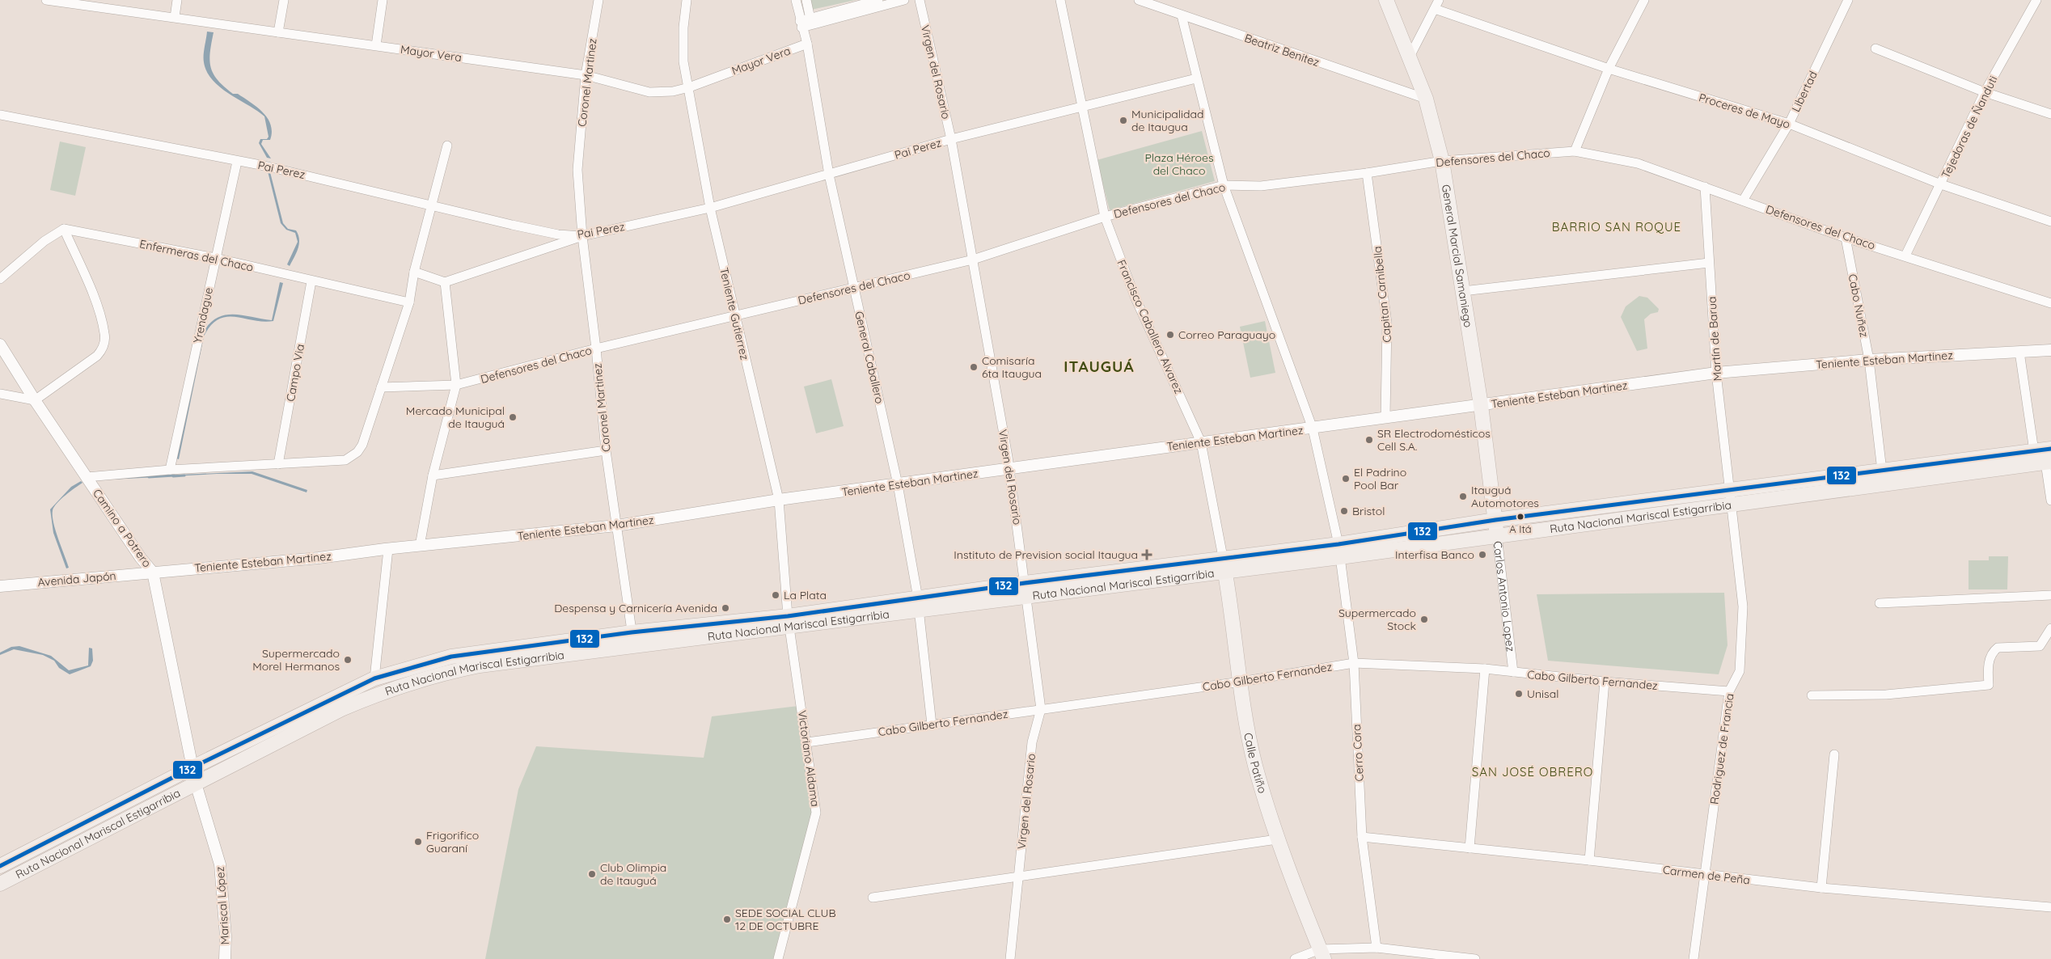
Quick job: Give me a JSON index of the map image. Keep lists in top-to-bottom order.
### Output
{
  "streets": {
    "highway": ["Ruta Nacional Mariscal Estigarribia"],
    "main road": ["General Marcial Samaniego", "Carlos Antonio Lopez", "Calle Patiño"],
    "street": [
      "Beatriz Benitez",
      "Mayor Vera",
      "Virgen del Rosario",
      "Coronel Martinez",
      "Libertad",
      "Proceres de Mayo",
      "Tejedoras de Ñanduti",
      "Pai Perez",
      "Defensores del Chaco",
      "Enfermeras del Chaco",
      "Capitan Carnibella",
      "Cabo Nuñez",
      "Teniente Gutierrez",
      "Yrendague",
      "Francisco Caballero Alvarez",
      "Martín de Barua",
      "General Caballero",
      "Teniente Esteban Martinez",
      "Campo Via",
      "Camino a Potrero",
      "Avenida Japón",
      "Cabo Gilberto Fernandez",
      "Rodriguez de Francia",
      "Cerro Cora",
      "Victoriano Aldama",
      "Carmen de Peña",
      "Mariscal López"
    ]
  },
  "crossings": [
    ["Beatriz Benitez", "General Marcial Samaniego"],
    ["Beatriz Benitez", "Cerro Cora"],
    ["Mayor Vera", "Coronel Martinez"],
    ["Mayor Vera", "Teniente Gutierrez"],
    ["Mayor Vera", "General Caballero"],
    ["Virgen del Rosario", "Pai Perez"],
    ["Virgen del Rosario", "Defensores del Chaco"],
    ["Virgen del Rosario", "Teniente Esteban Martinez"],
    ["Virgen del Rosario", "Ruta Nacional Mariscal Estigarribia"],
    ["Virgen del Rosario", "Cabo Gilberto Fernandez"],
    ["Coronel Martinez", "Pai Perez"],
    ["Coronel Martinez", "Defensores del Chaco"],
    ["Coronel Martinez", "Teniente Esteban Martinez"],
    ["Coronel Martinez", "Ruta Nacional Mariscal Estigarribia"],
    ["Libertad", "Proceres de Mayo"],
    ["Libertad", "Defensores del Chaco"],
    ["Proceres de Mayo", "Tejedoras de Ñanduti"],
    ["Tejedoras de Ñanduti", "Defensores del Chaco"],
    ["Pai Perez", "Teniente Gutierrez"],
    ["Pai Perez", "Yrendague"],
    ["Pai Perez", "Francisco Caballero Alvarez"],
    ["Pai Perez", "General Caballero"],
    ["Pai Perez", "Cerro Cora"],
    ["Defensores del Chaco", "General Marcial Samaniego"],
    ["Defensores del Chaco", "Capitan Carnibella"],
    ["Defensores del Chaco", "Cabo Nuñez"],
    ["Defensores del Chaco", "Teniente Gutierrez"],
    ["Defensores del Chaco", "Francisco Caballero Alvarez"],
    ["Defensores del Chaco", "Martín de Barua"],
    ["Defensores del Chaco", "General Caballero"],
    ["Defensores del Chaco", "Cerro Cora"],
    ["Enfermeras del Chaco", "Yrendague"],
    ["Enfermeras del Chaco", "Campo Via"],
    ["General Marcial Samaniego", "Teniente Esteban Martinez"],
    ["General Marcial Samaniego", "Ruta Nacional Mariscal Estigarribia"],
    ["General Marcial Samaniego", "Carlos Antonio Lopez"],
    ["Capitan Carnibella", "Teniente Esteban Martinez"],
    ["Cabo Nuñez", "Teniente Esteban Martinez"],
    ["Cabo Nuñez", "Ruta Nacional Mariscal Estigarribia"],
    ["Teniente Gutierrez", "Teniente Esteban Martinez"],
    ["Teniente Gutierrez", "Ruta Nacional Mariscal Estigarribia"],
    ["Teniente Gutierrez", "Victoriano Aldama"],
    ["Francisco Caballero Alvarez", "Teniente Esteban Martinez"],
    ["Francisco Caballero Alvarez", "Ruta Nacional Mariscal Estigarribia"],
    ["Francisco Caballero Alvarez", "Calle Patiño"],
    ["Martín de Barua", "Teniente Esteban Martinez"],
    ["Martín de Barua", "Ruta Nacional Mariscal Estigarribia"],
    ["Martín de Barua", "Rodriguez de Francia"],
    ["General Caballero", "Teniente Esteban Martinez"],
    ["General Caballero", "Ruta Nacional Mariscal Estigarribia"],
    ["General Caballero", "Cabo Gilberto Fernandez"],
    ["Teniente Esteban Martinez", "Camino a Potrero"],
    ["Teniente Esteban Martinez", "Avenida Japón"],
    ["Teniente Esteban Martinez", "Cerro Cora"],
    ["Ruta Nacional Mariscal Estigarribia", "Camino a Potrero"],
    ["Ruta Nacional Mariscal Estigarribia", "Carlos Antonio Lopez"],
    ["Ruta Nacional Mariscal Estigarribia", "Rodriguez de Francia"],
    ["Ruta Nacional Mariscal Estigarribia", "Cerro Cora"],
    ["Ruta Nacional Mariscal Estigarribia", "Victoriano Aldama"],
    ["Ruta Nacional Mariscal Estigarribia", "Calle Patiño"],
    ["Ruta Nacional Mariscal Estigarribia", "Mariscal López"],
    ["Camino a Potrero", "Avenida Japón"],
    ["Camino a Potrero", "Mariscal López"],
    ["Carlos Antonio Lopez", "Cabo Gilberto Fernandez"],
    ["Cabo Gilberto Fernandez", "Rodriguez de Francia"],
    ["Cabo Gilberto Fernandez", "Cerro Cora"],
    ["Cabo Gilberto Fernandez", "Victoriano Aldama"],
    ["Cabo Gilberto Fernandez", "Calle Patiño"],
    ["Rodriguez de Francia", "Carmen de Peña"],
    ["Cerro Cora", "Carmen de Peña"]
  ],
  "districts": ["BARRIO SAN ROQUE", "ITAUGUÁ", "SAN JOSÉ OBRERO"],
  "parks": ["Plaza Héroes del Chaco"],
  "places": {
    "other": [
      "Municipalidad de Itaugua",
      "Correo Paraguayo",
      "Comisaría 6ta Itaugua",
      "Mercado Municipal de Itauguá",
      "SR Electrodomésticos Cell S.A.",
      "El Padrino Pool Bar",
      "Itauguá Automotores",
      "Bristol",
      "A Itá",
      "Interfisa Banco",
      "La Plata",
      "Despensa y Carnicería Avenida",
      "Supermercado Stock",
      "Supermercado Morel Hermanos",
      "Unisal",
      "Frigorifico Guaraní",
      "Club Olimpia de Itauguá",
      "SEDE SOCIAL CLUB 12 DE OCTUBRE"
    ],
    "health": ["Instituto de Prevision social Itaugua"]
  },
  "lines": ["transit line 132"]
}
